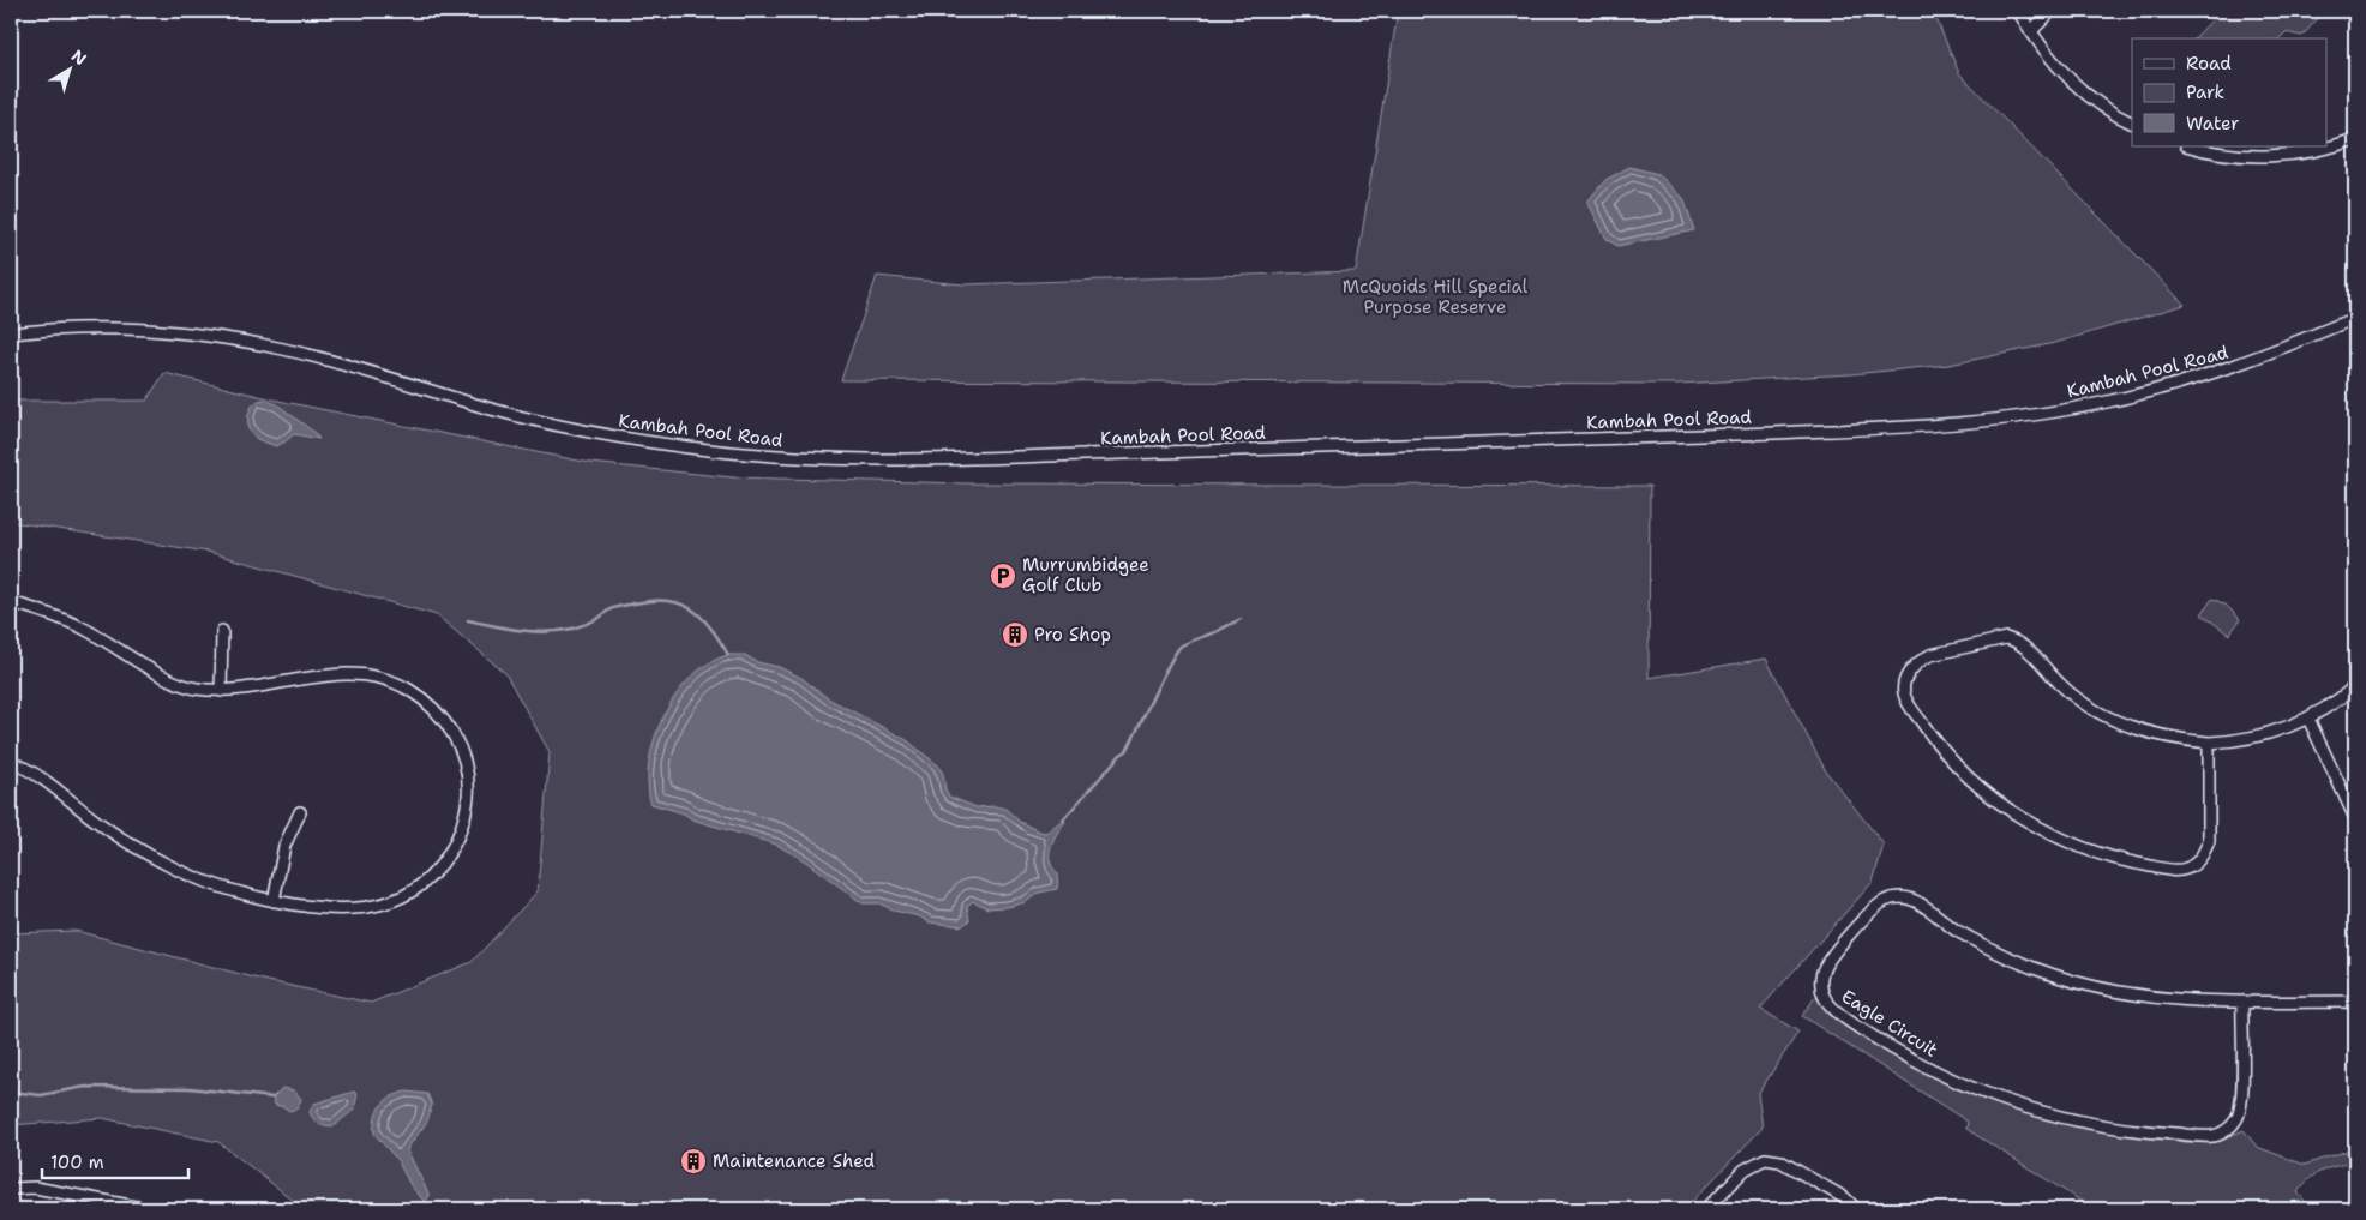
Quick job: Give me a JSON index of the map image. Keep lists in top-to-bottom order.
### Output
{
  "streets": {
    "street": ["Kambah Pool Road", "Eagle Circuit"]
  },
  "parks": ["McQuoids Hill Special Purpose Reserve"],
  "places": {
    "parking": ["Murrumbidgee Golf Club"],
    "building": ["Pro Shop", "Maintenance Shed"]
  },
  "legend": ["Road", "Park", "Water"],
  "scale_bar": "100 m",
  "north": "top right"
}
